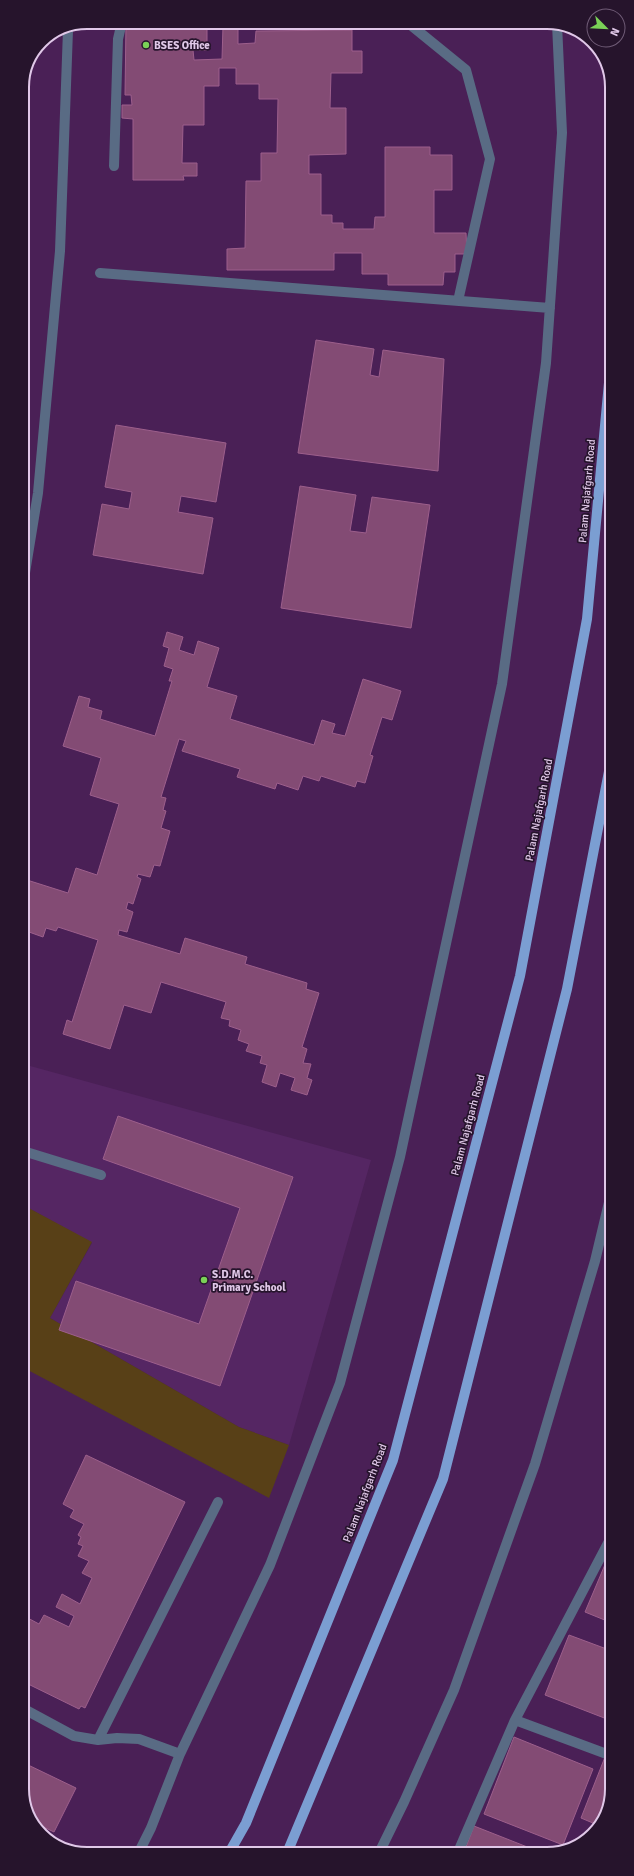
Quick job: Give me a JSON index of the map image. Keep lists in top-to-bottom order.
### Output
{
  "streets": {
    "main road": ["Palam Najafgarh Road"]
  },
  "places": ["BSES Office", "S.D.M.C. Primary School"],
  "north": "bottom right"
}
